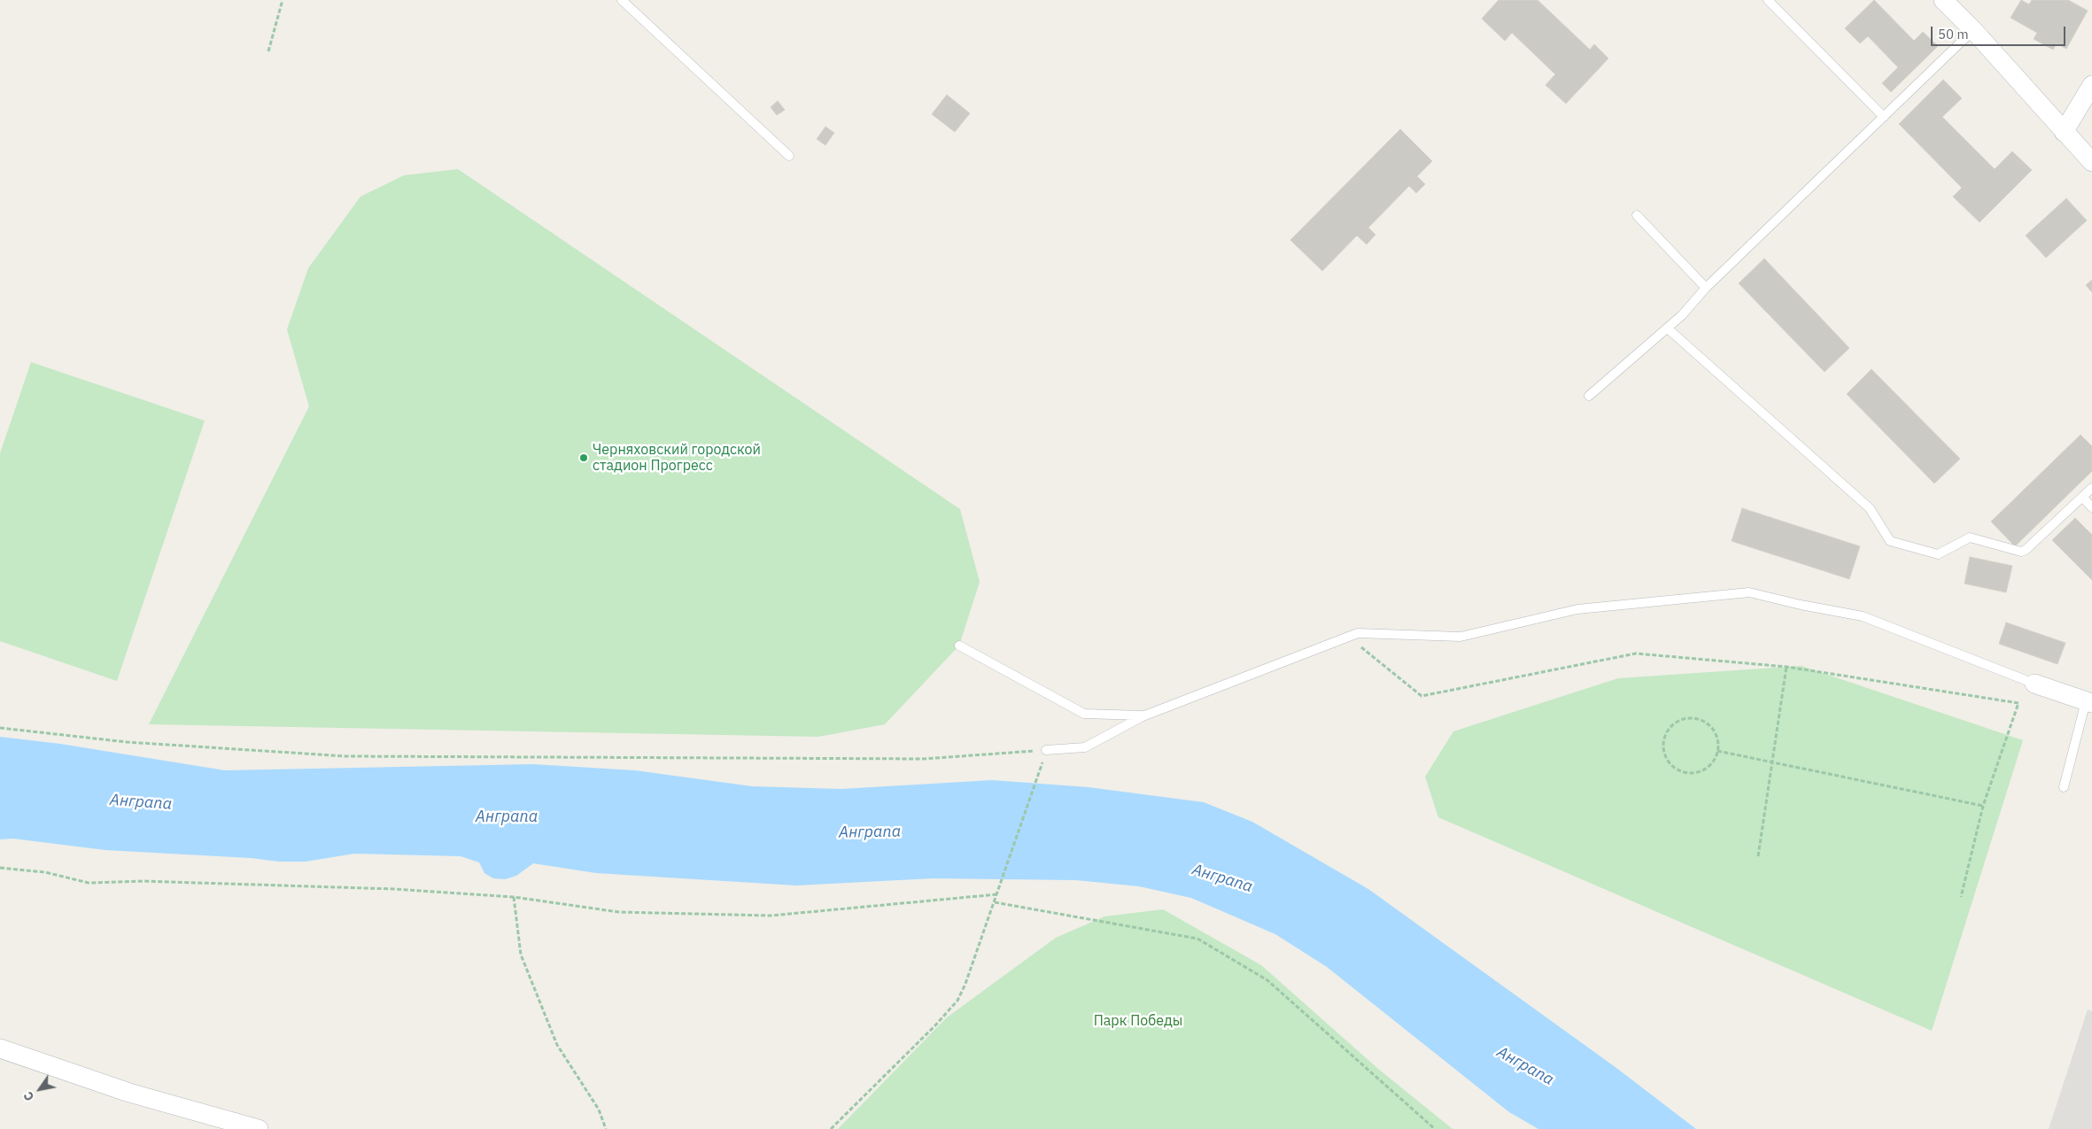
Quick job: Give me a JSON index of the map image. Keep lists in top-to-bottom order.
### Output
{
  "water": ["Анграпа"],
  "parks": ["Парк Победы"],
  "places": ["Черняховский городской стадион Прогресс"],
  "scale_bar": "50 m",
  "north": "bottom left"
}
